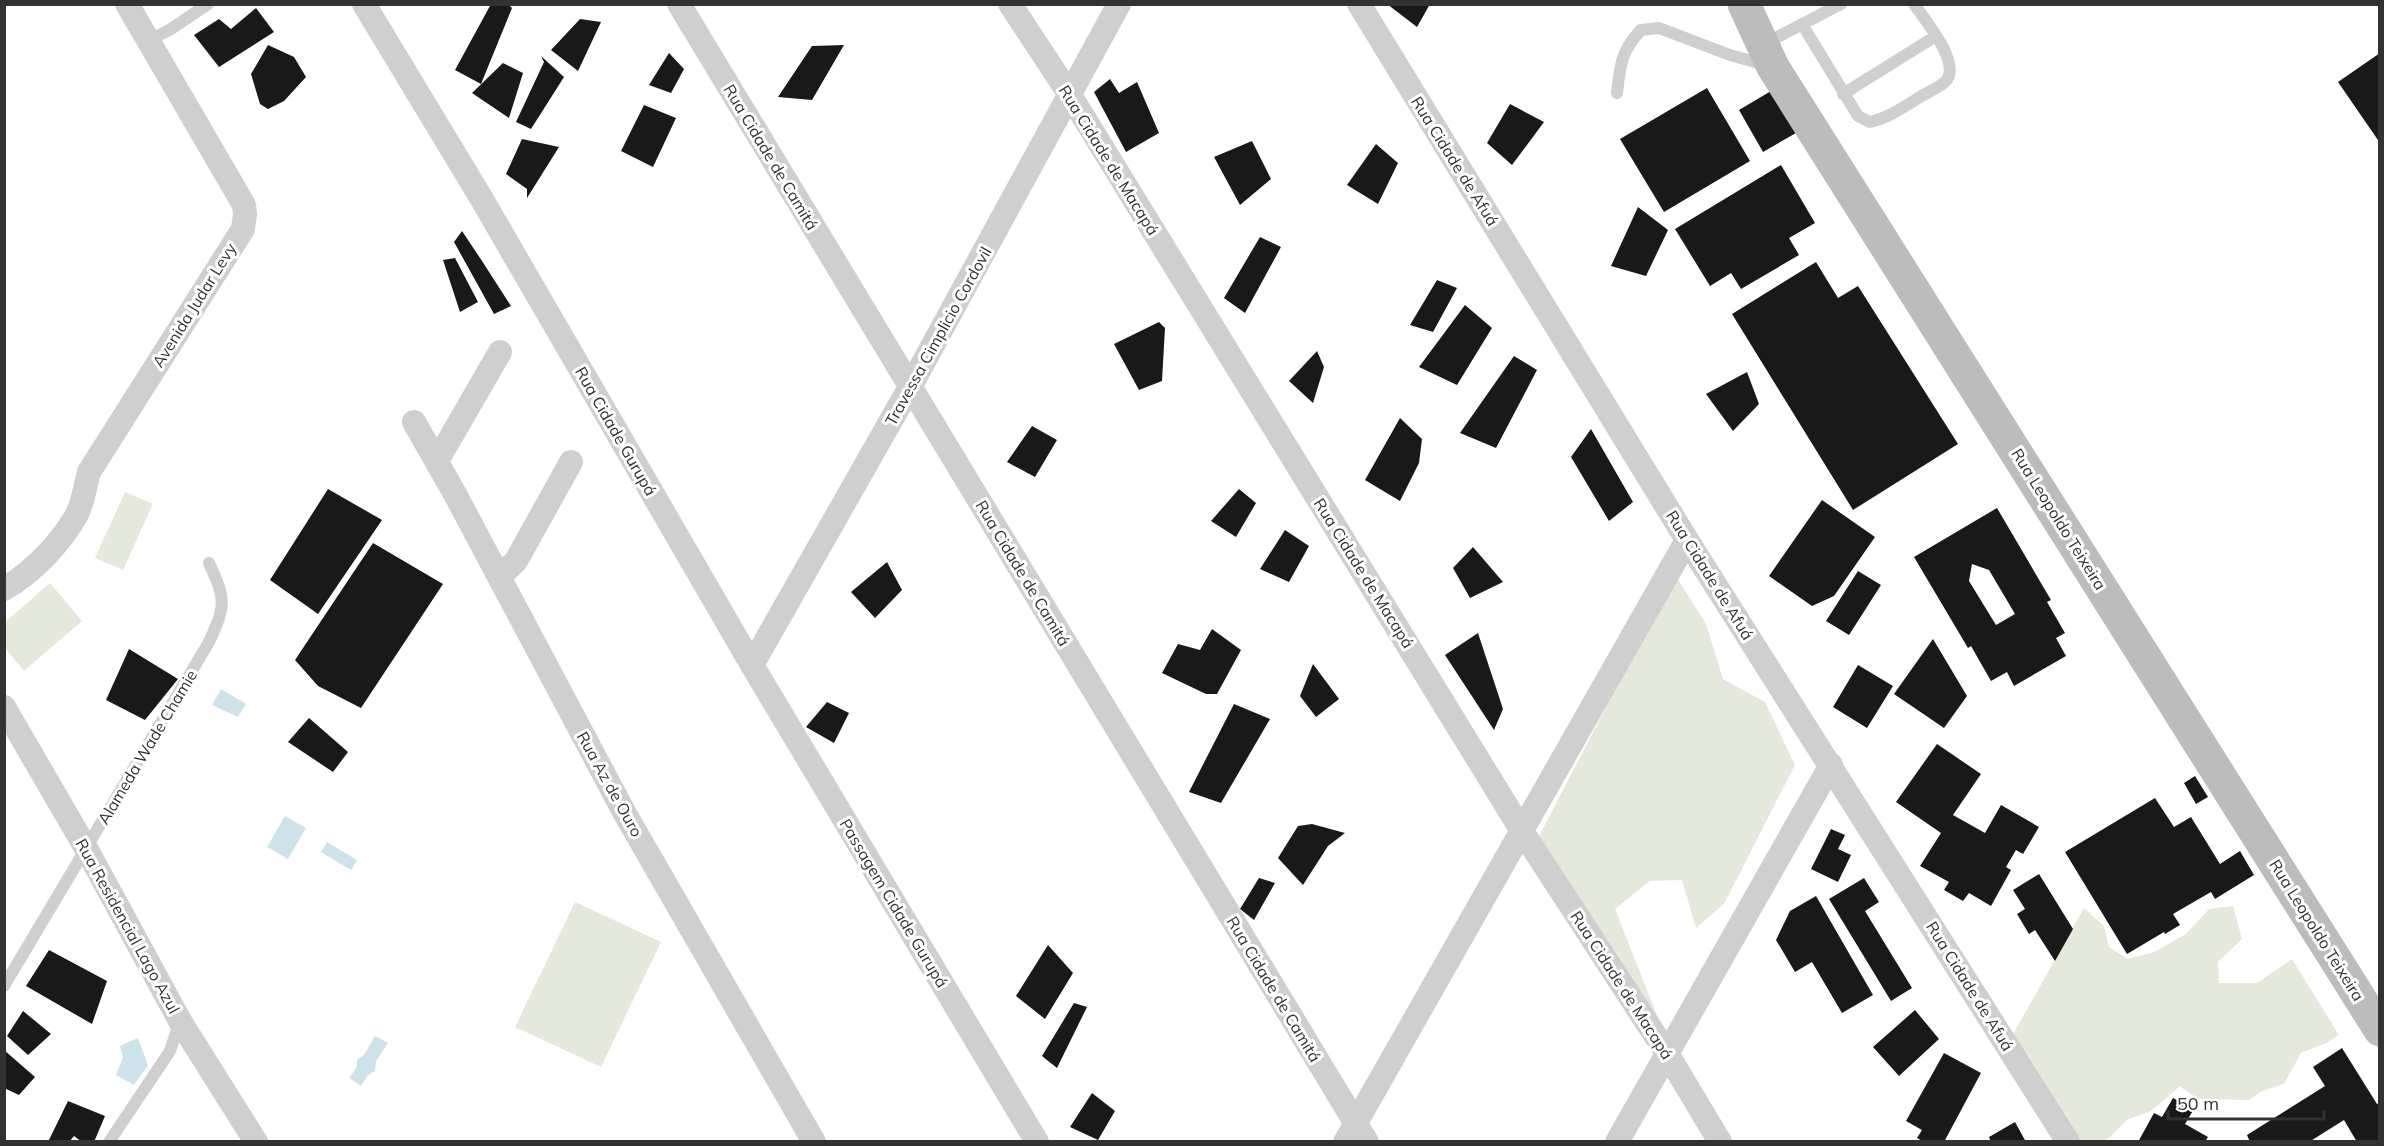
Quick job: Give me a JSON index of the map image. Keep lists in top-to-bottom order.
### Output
{
  "streets": {
    "main road": ["Rua Leopoldo Teixeira"],
    "street": [
      "Rua Cidade de Camitá",
      "Rua Cidade de Macapá",
      "Rua Cidade de Afuá",
      "Avenida Judar Levy",
      "Travessa Cimplicio Cordovil",
      "Rua Cidade Gurupá",
      "Rua Az de Ouro",
      "Passagem Cidade Gurupá",
      "Rua Residencial Lago Azul"
    ],
    "lane": ["Alameda Wade Chamie"]
  },
  "crossings": [
    ["Rua Cidade de Camitá", "Travessa Cimplicio Cordovil"],
    ["Rua Cidade de Macapá", "Travessa Cimplicio Cordovil"],
    ["Travessa Cimplicio Cordovil", "Rua Cidade Gurupá"],
    ["Travessa Cimplicio Cordovil", "Passagem Cidade Gurupá"],
    ["Rua Cidade Gurupá", "Passagem Cidade Gurupá"],
    ["Alameda Wade Chamie", "Rua Residencial Lago Azul"]
  ],
  "scale_bar": "50 m"
}
